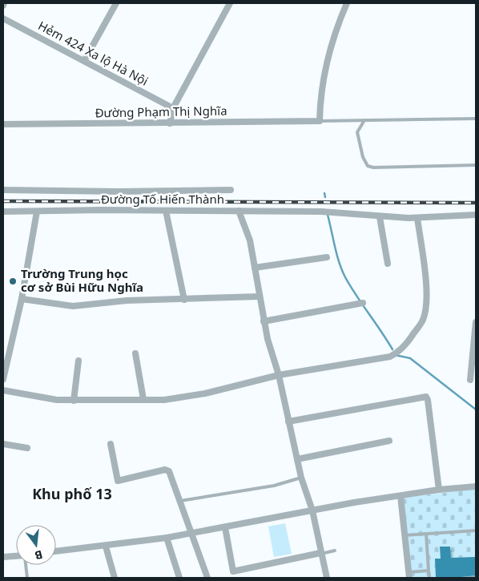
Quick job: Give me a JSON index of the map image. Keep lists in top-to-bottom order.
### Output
{
  "streets": {
    "street": ["Hẻm 424 Xa lộ Hà Nội", "Đường Phạm Thị Nghĩa", "Đường Tố Hiến Thành"]
  },
  "districts": ["Khu phố 13"],
  "places": ["Trường Trung học cơ sở Bùi Hữu Nghĩa"],
  "north": "bottom"
}
